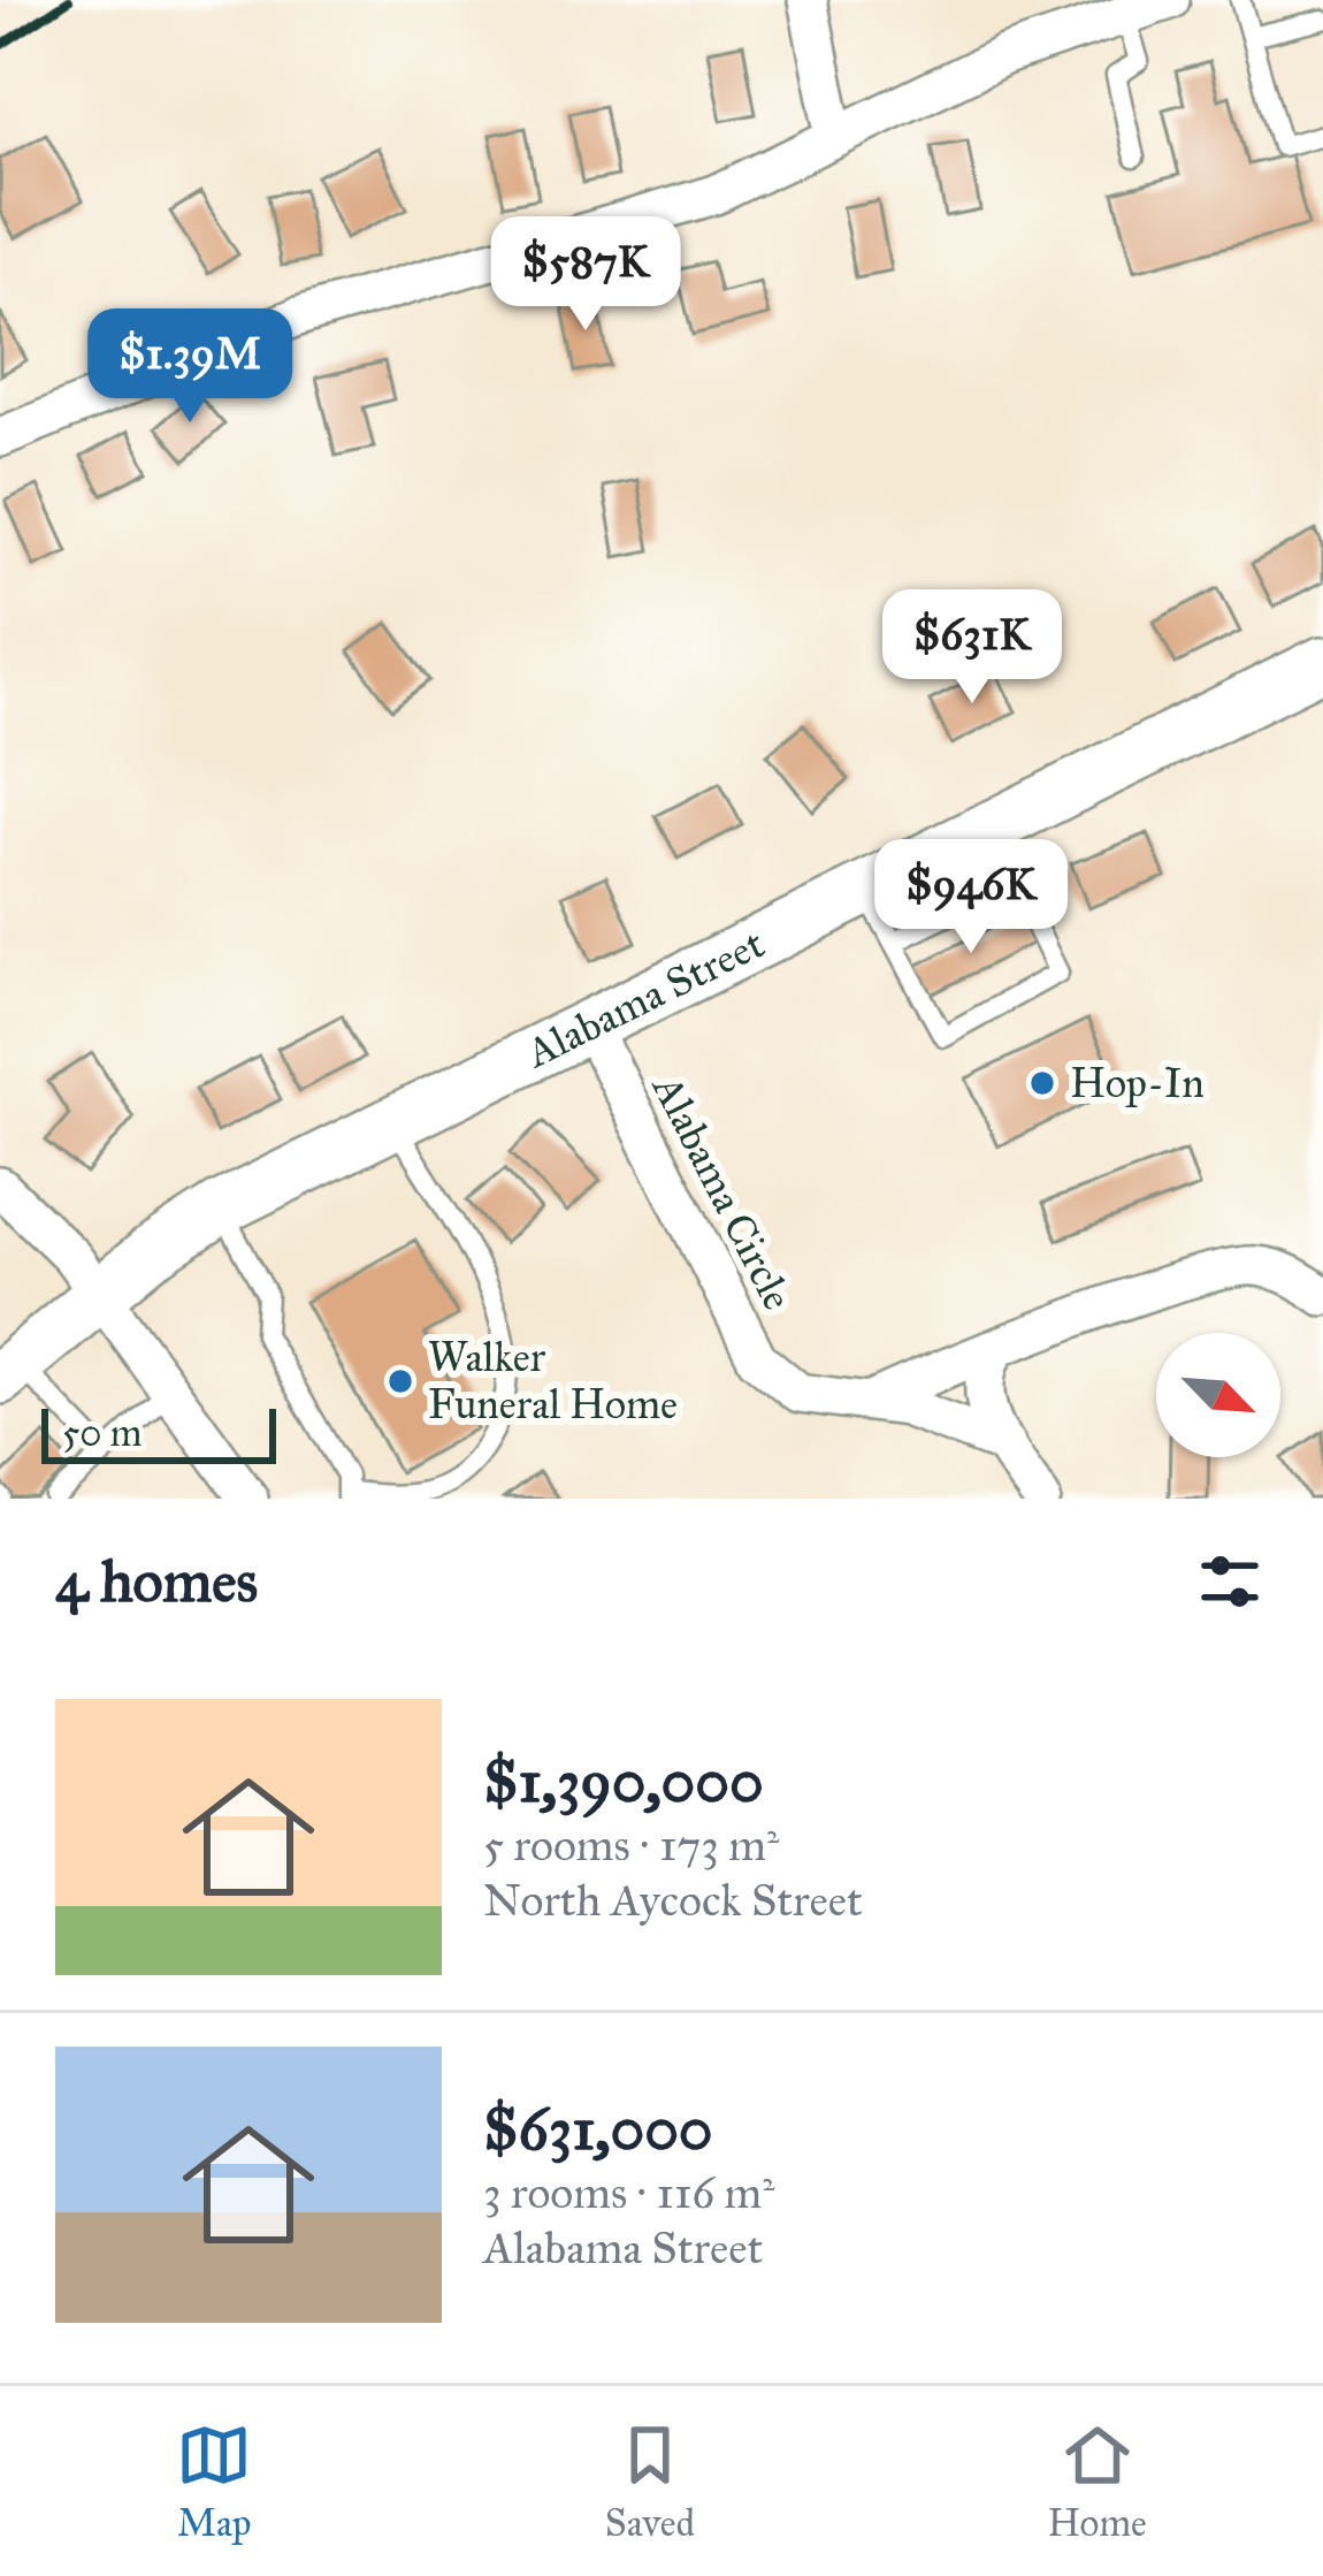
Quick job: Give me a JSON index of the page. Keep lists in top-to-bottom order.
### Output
{
  "streets": {
    "main road": ["Alabama Street"],
    "street": ["Alabama Circle"]
  },
  "crossings": [
    ["Alabama Street", "Alabama Circle"]
  ],
  "places": ["Hop-In", "Walker Funeral Home"],
  "scale_bar": "50 m",
  "north": "bottom right",
  "page": {
    "price": [
      "$587K",
      "$1.39M",
      "$631K",
      "$946K"
    ],
    "scale": "50 m",
    "heading": "4 homes",
    "list": [
      {
        "name": "$1,390,000",
        "note": "5 rooms · 173 m² · North Aycock Street"
      },
      {
        "name": "$631,000",
        "note": "3 rooms · 116 m² · Alabama Street"
      }
    ],
    "tabs": ["Map", "Saved", "Home"]
  }
}
